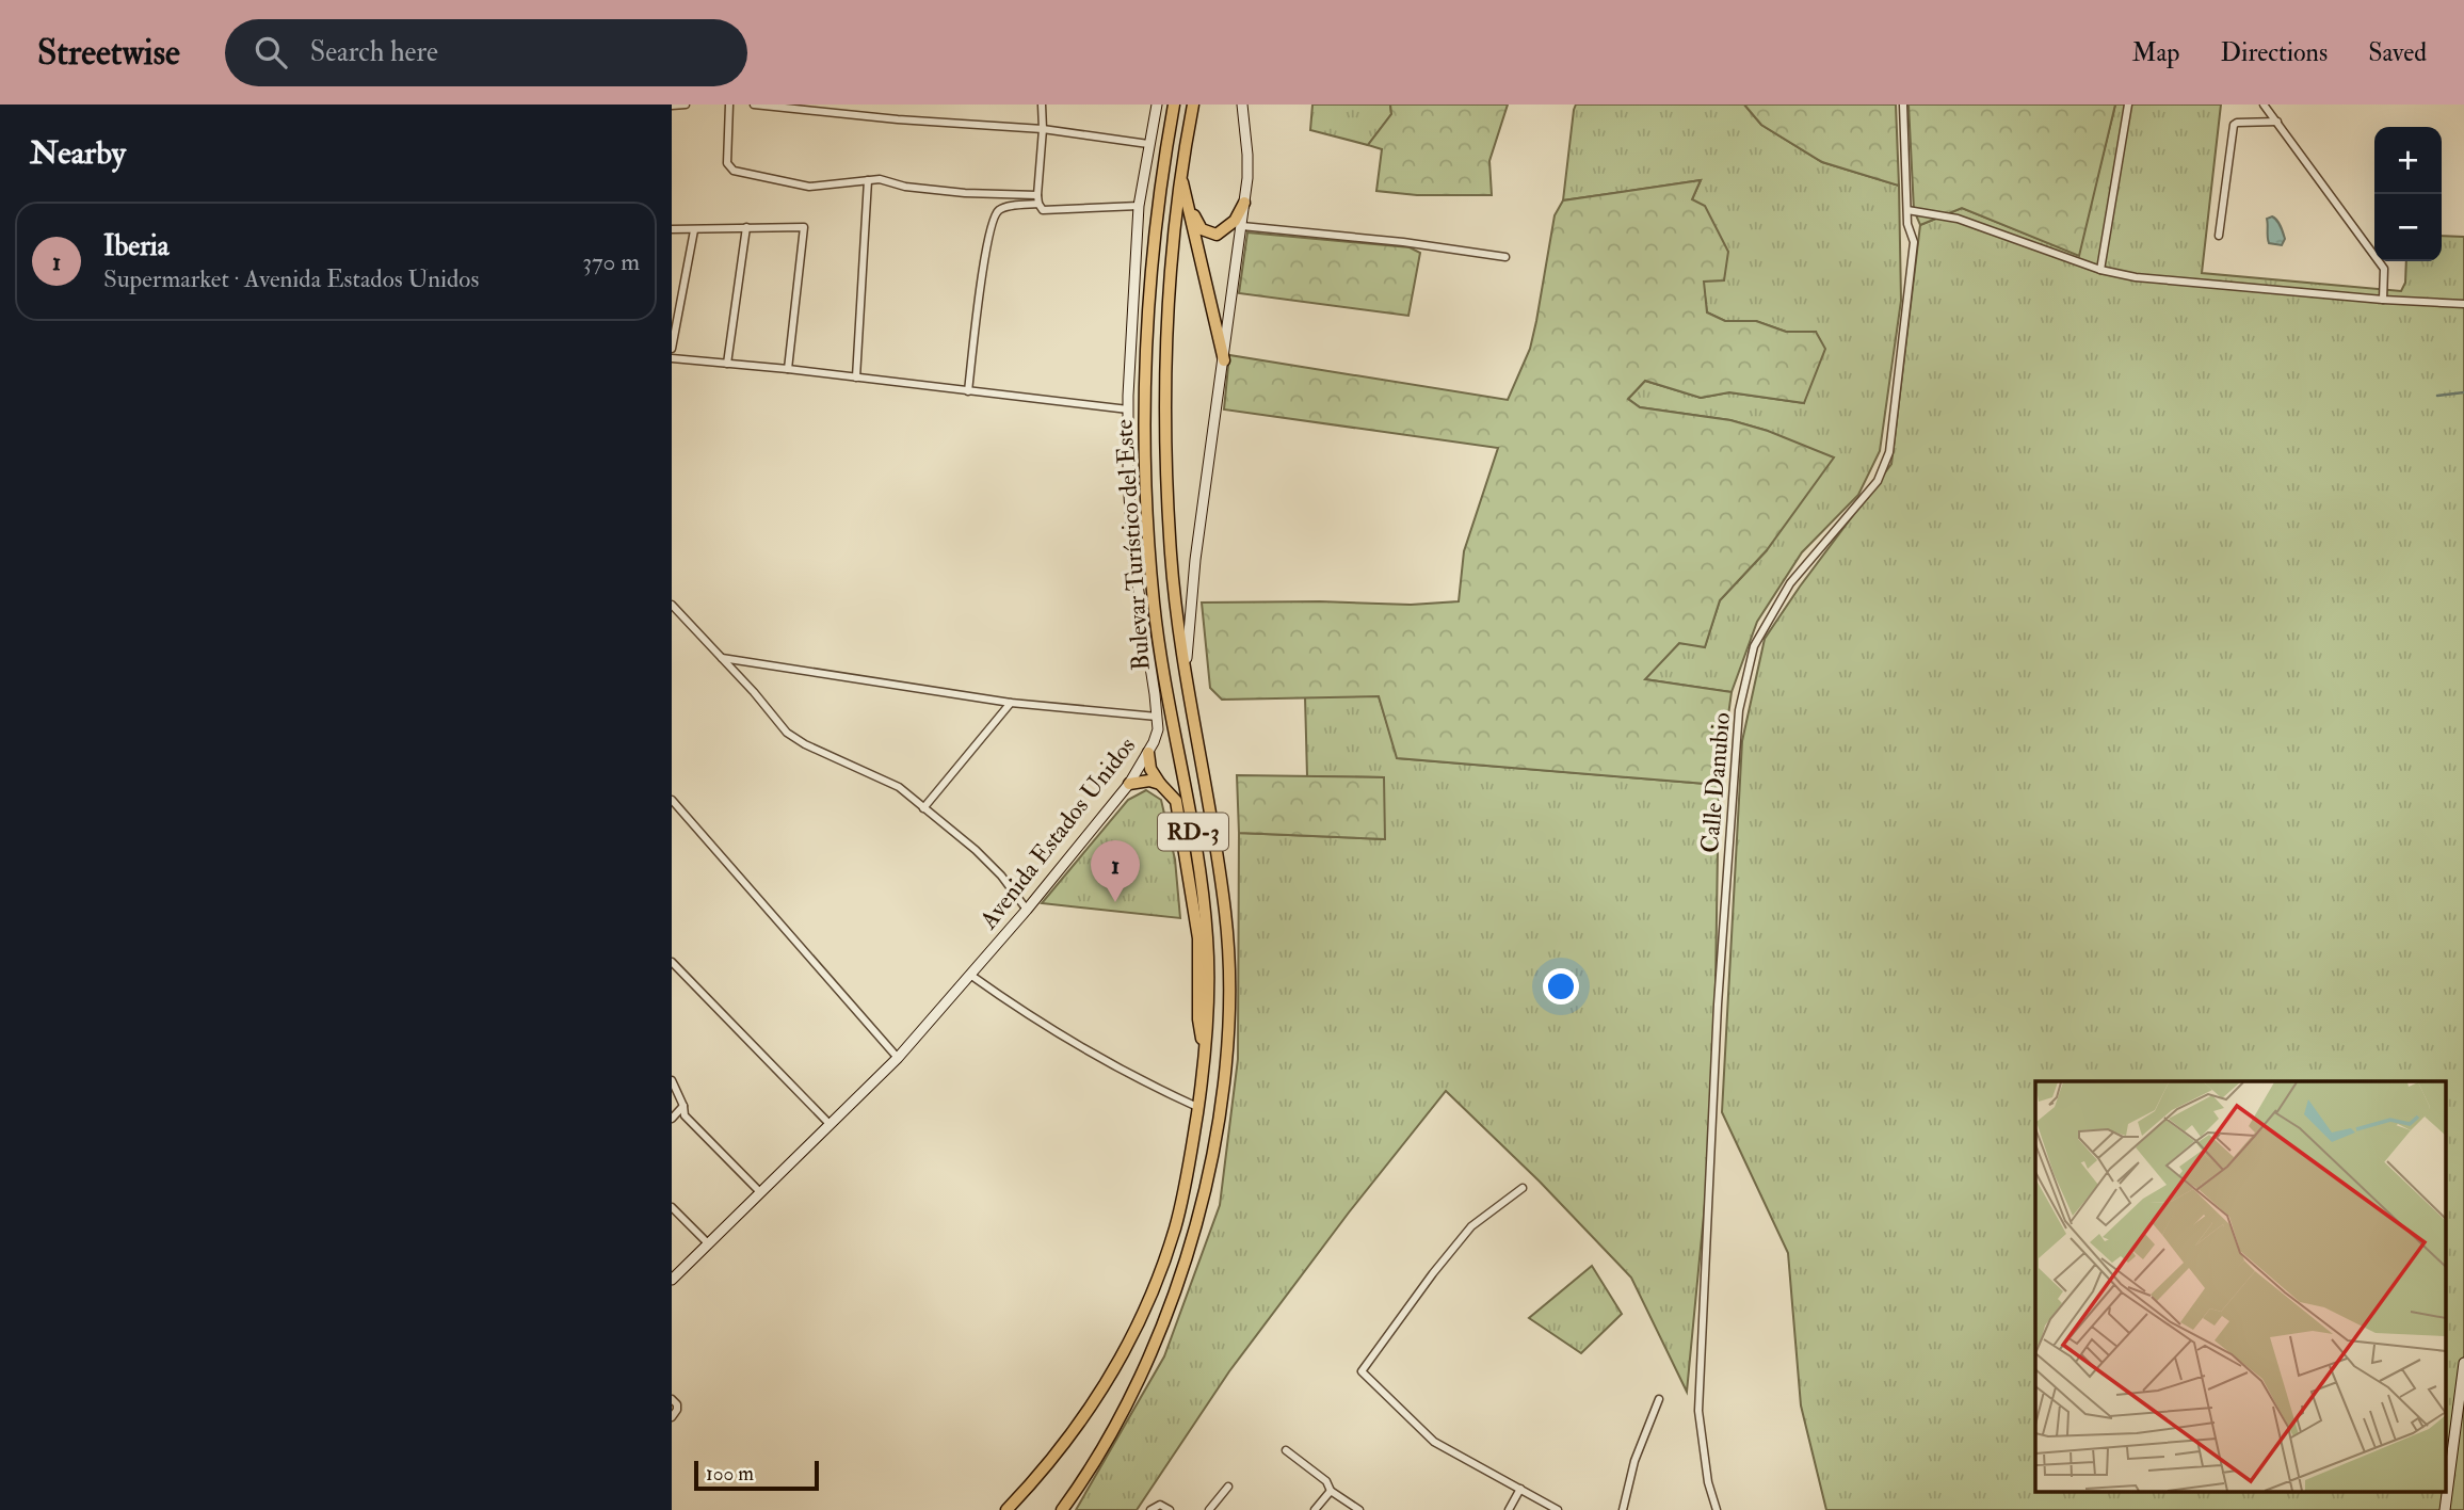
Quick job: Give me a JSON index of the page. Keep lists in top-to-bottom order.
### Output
{
  "streets": {
    "highway": ["Bulevar Turístico del Este", "RD-3"],
    "street": ["Calle Danubio", "Avenida Estados Unidos"]
  },
  "scale_bar": "100 m",
  "page": {
    "header": "Streetwise",
    "search": "Search here",
    "nav": ["Map", "Directions", "Saved"],
    "heading": "Nearby",
    "map_buttons": ["+", "−"],
    "list": [
      {
        "mark": "1",
        "name": "Iberia",
        "note": "Supermarket · Avenida Estados Unidos",
        "value": "370 m"
      }
    ],
    "pins": "1",
    "scale": "100 m"
  }
}
